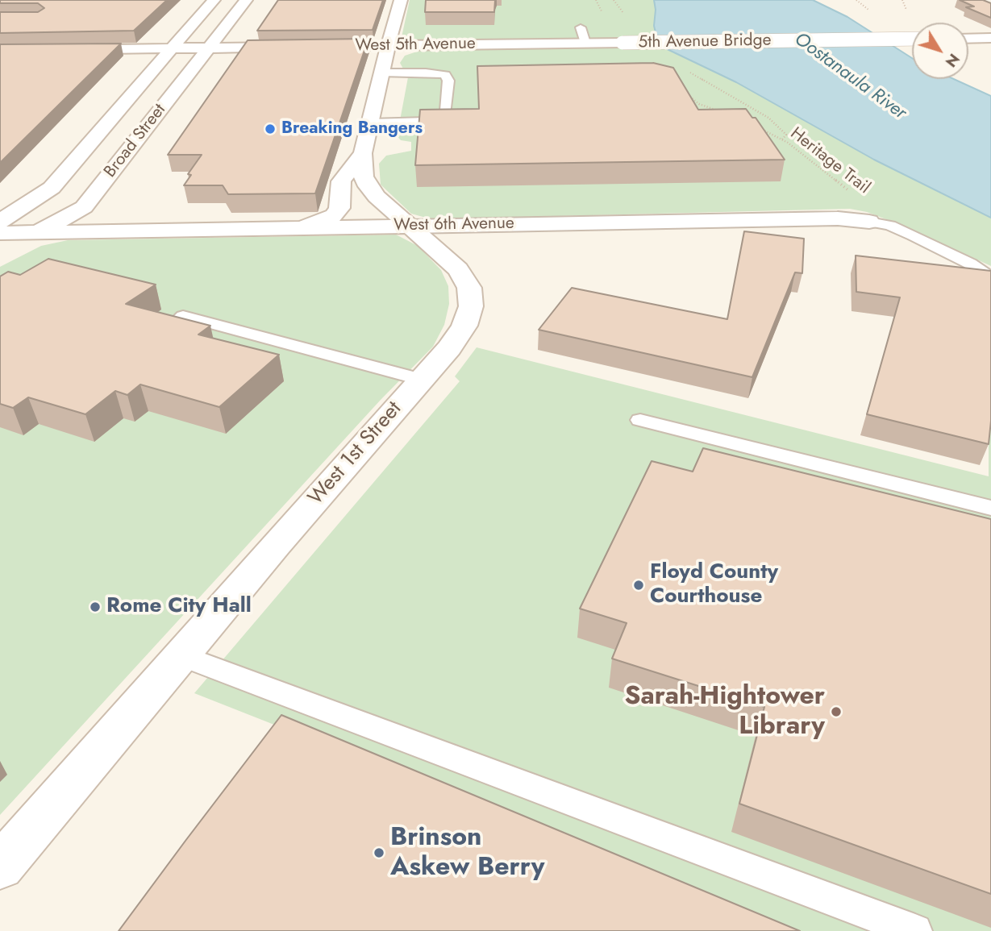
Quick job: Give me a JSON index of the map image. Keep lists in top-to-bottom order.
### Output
{
  "streets": {
    "street": [
      "5th Avenue Bridge",
      "West 5th Avenue",
      "Broad Street",
      "West 6th Avenue",
      "West 1st Street"
    ],
    "path": ["Heritage Trail"]
  },
  "crossings": [
    ["5th Avenue Bridge", "West 5th Avenue"],
    ["West 5th Avenue", "West 1st Street"],
    ["Broad Street", "West 6th Avenue"],
    ["West 6th Avenue", "West 1st Street"]
  ],
  "water": ["Oostanaula River"],
  "places": [
    "Breaking Bangers",
    "Floyd County Courthouse",
    "Rome City Hall",
    "Sarah-Hightower Library",
    "Brinson Askew Berry"
  ],
  "north": "bottom right"
}
